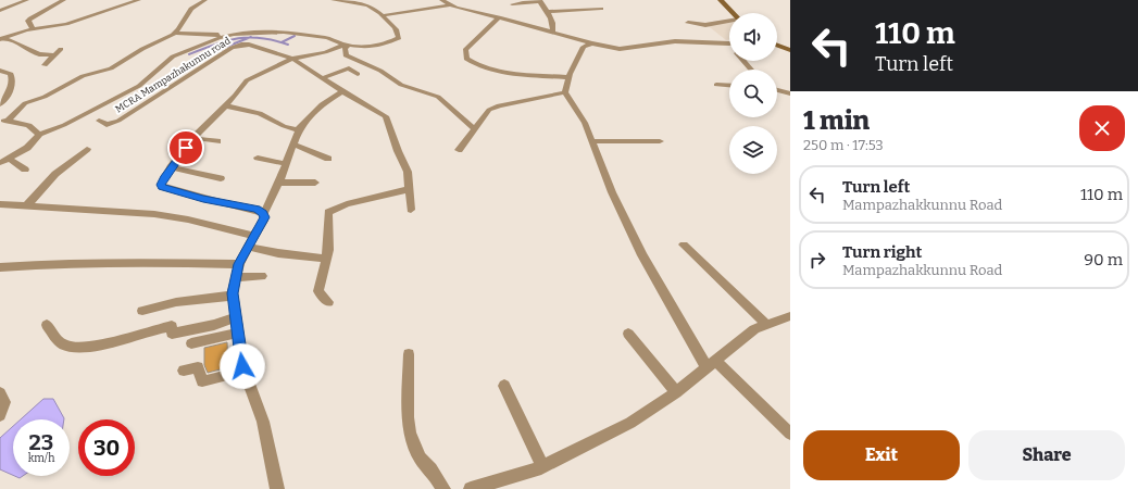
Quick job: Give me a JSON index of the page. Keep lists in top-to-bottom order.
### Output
{
  "streets": {
    "street": ["MCRA Mampazhakunnu road"]
  },
  "page": {
    "turn": ["110 m", "Turn left"],
    "heading": ["1 min", "250 m · 17:53"],
    "list": [
      {
        "name": "Turn left",
        "note": "Mampazhakkunnu Road",
        "value": "110 m"
      },
      {
        "name": "Turn right",
        "note": "Mampazhakkunnu Road",
        "value": "90 m"
      }
    ],
    "speed": "23 km/h",
    "limit": "30",
    "buttons": ["Exit", "Share"]
  }
}
